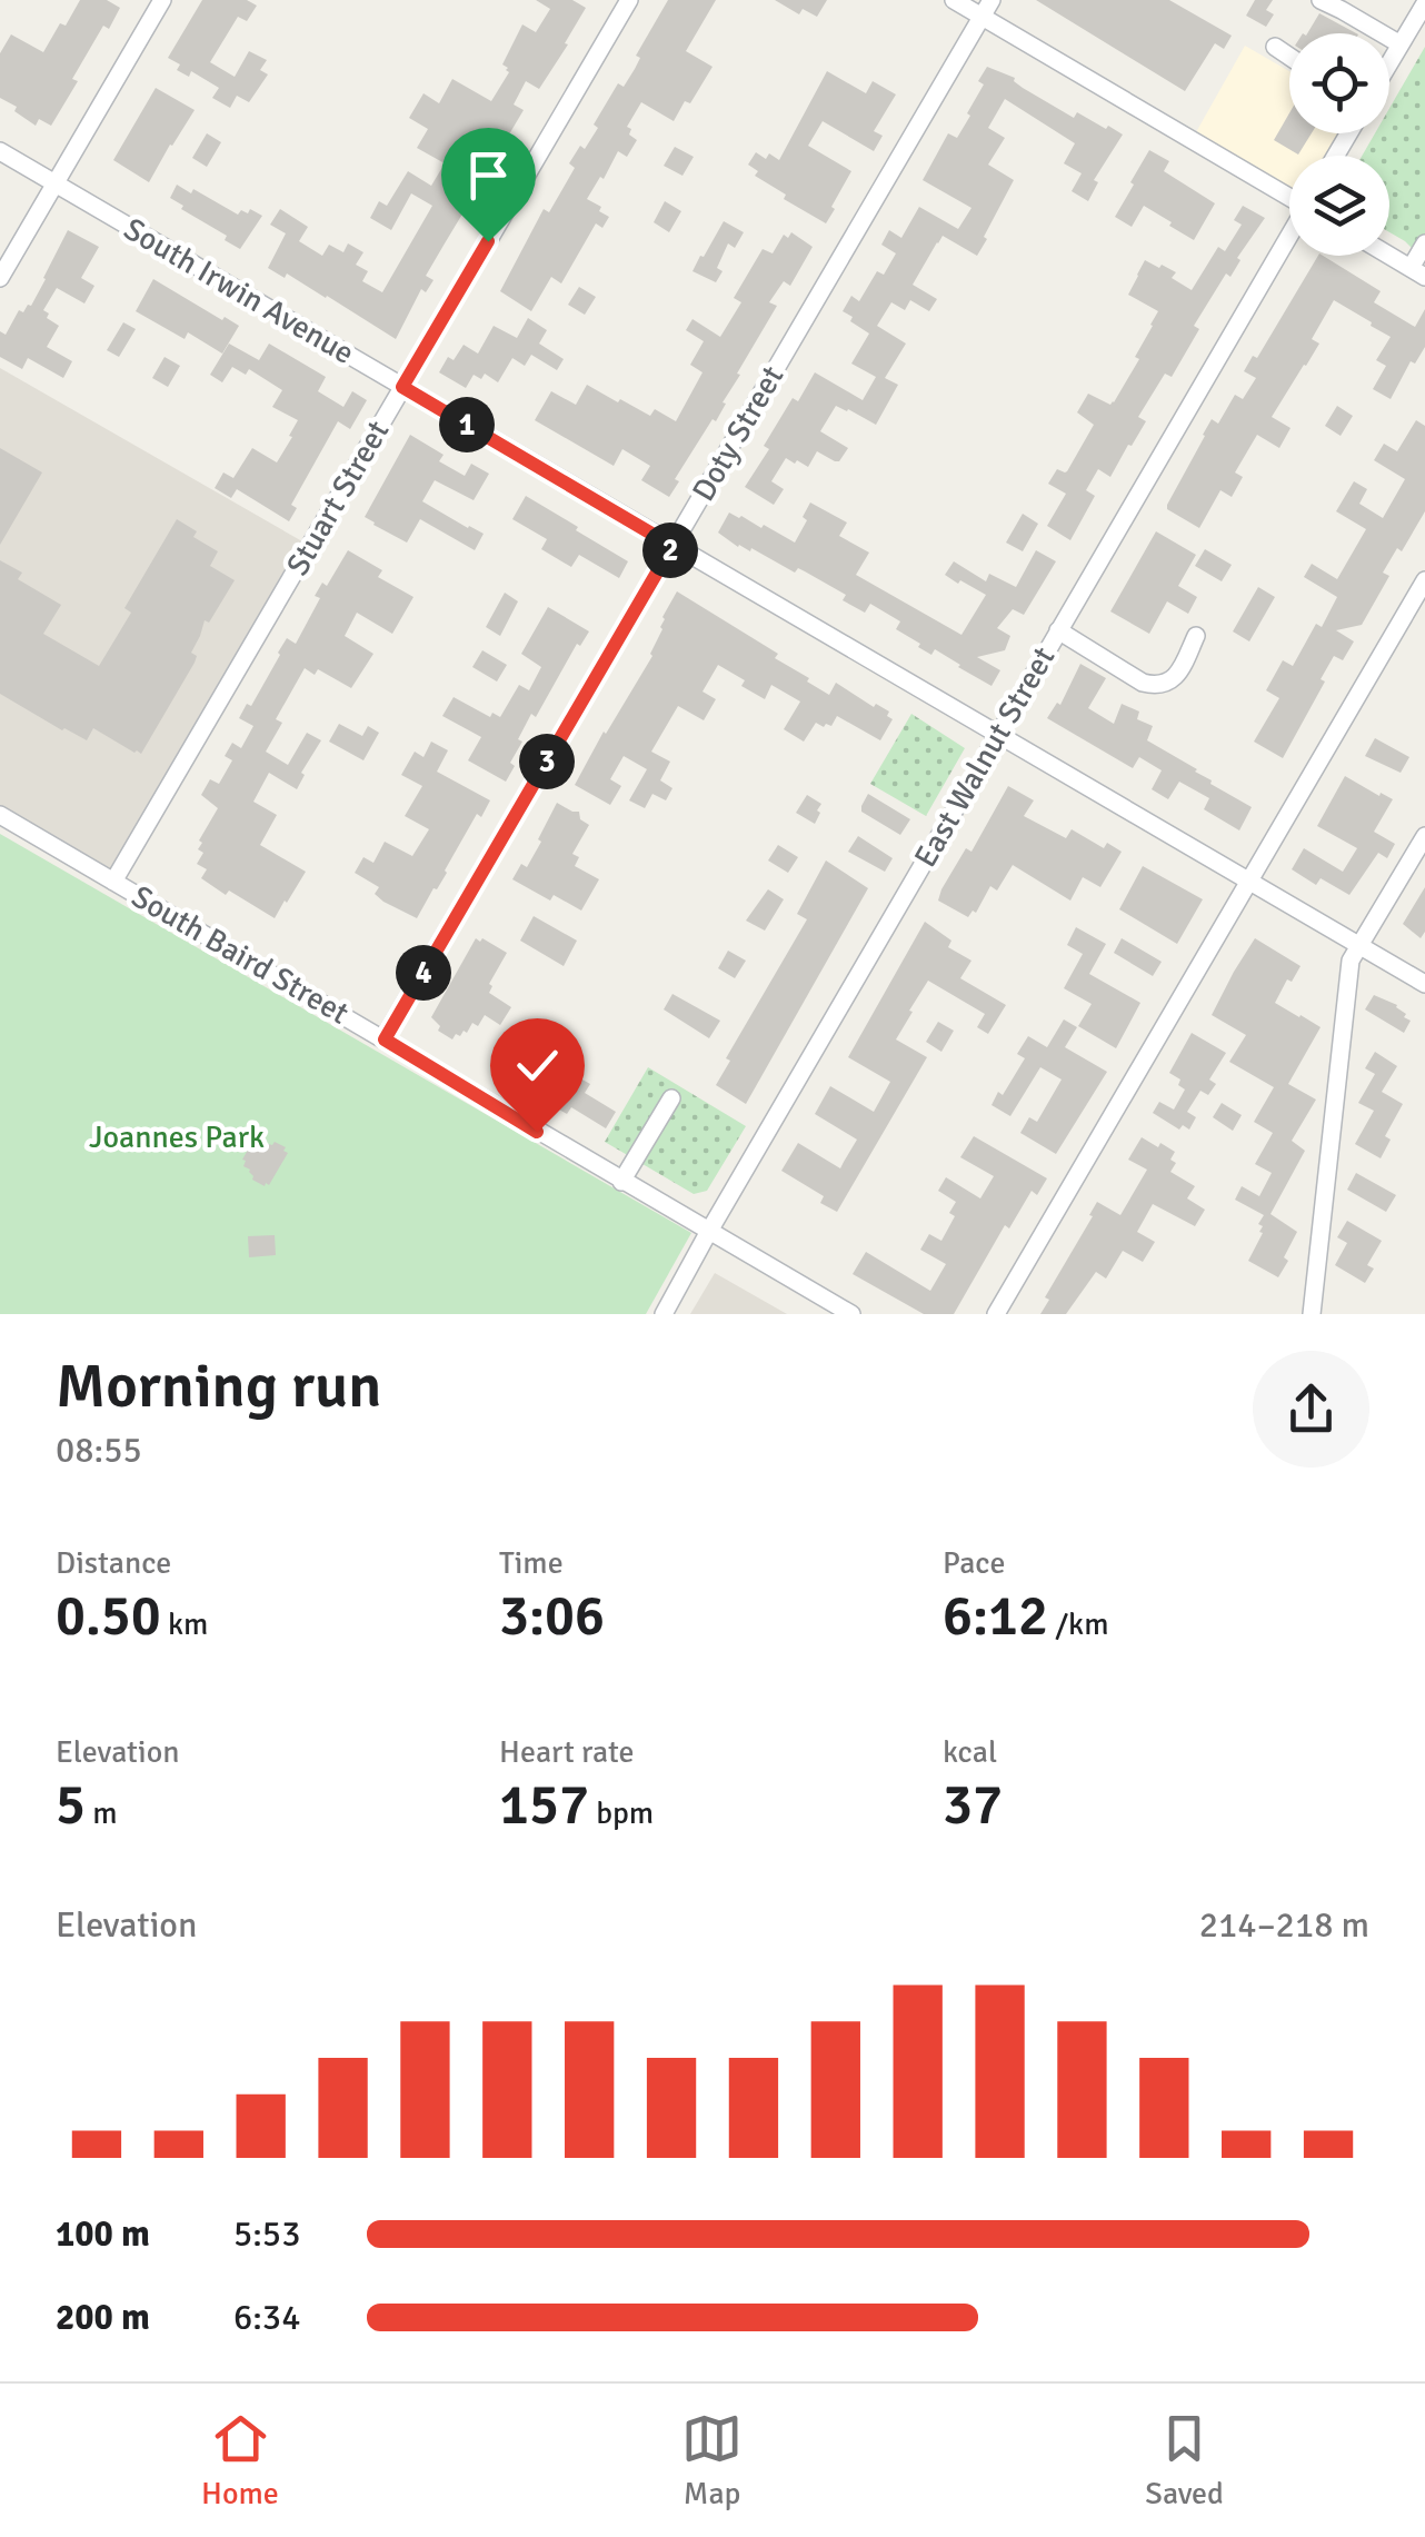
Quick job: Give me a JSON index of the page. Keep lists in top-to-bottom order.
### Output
{
  "streets": {
    "street": [
      "South Irwin Avenue",
      "Doty Street",
      "Stuart Street",
      "East Walnut Street",
      "South Baird Street"
    ]
  },
  "crossings": [
    ["South Irwin Avenue", "Doty Street"],
    ["South Irwin Avenue", "Stuart Street"],
    ["South Irwin Avenue", "East Walnut Street"],
    ["Doty Street", "South Baird Street"],
    ["Stuart Street", "South Baird Street"],
    ["East Walnut Street", "South Baird Street"]
  ],
  "parks": ["Joannes Park"],
  "page": {
    "pins": [
      "1",
      "2",
      "3",
      "4"
    ],
    "heading": ["Morning run", "08:55"],
    "stats": [
      ["Distance", "0.50 km"],
      ["Time", "3:06"],
      ["Pace", "6:12 /km"],
      ["Elevation", "5 m"],
      ["Heart rate", "157 bpm"],
      ["kcal", "37"]
    ],
    "chart": ["Elevation", "214–218 m"],
    "list": [
      {
        "name": "100 m",
        "note": "5:53"
      },
      {
        "name": "200 m",
        "note": "6:34"
      }
    ],
    "tabs": ["Home", "Map", "Saved"]
  }
}
